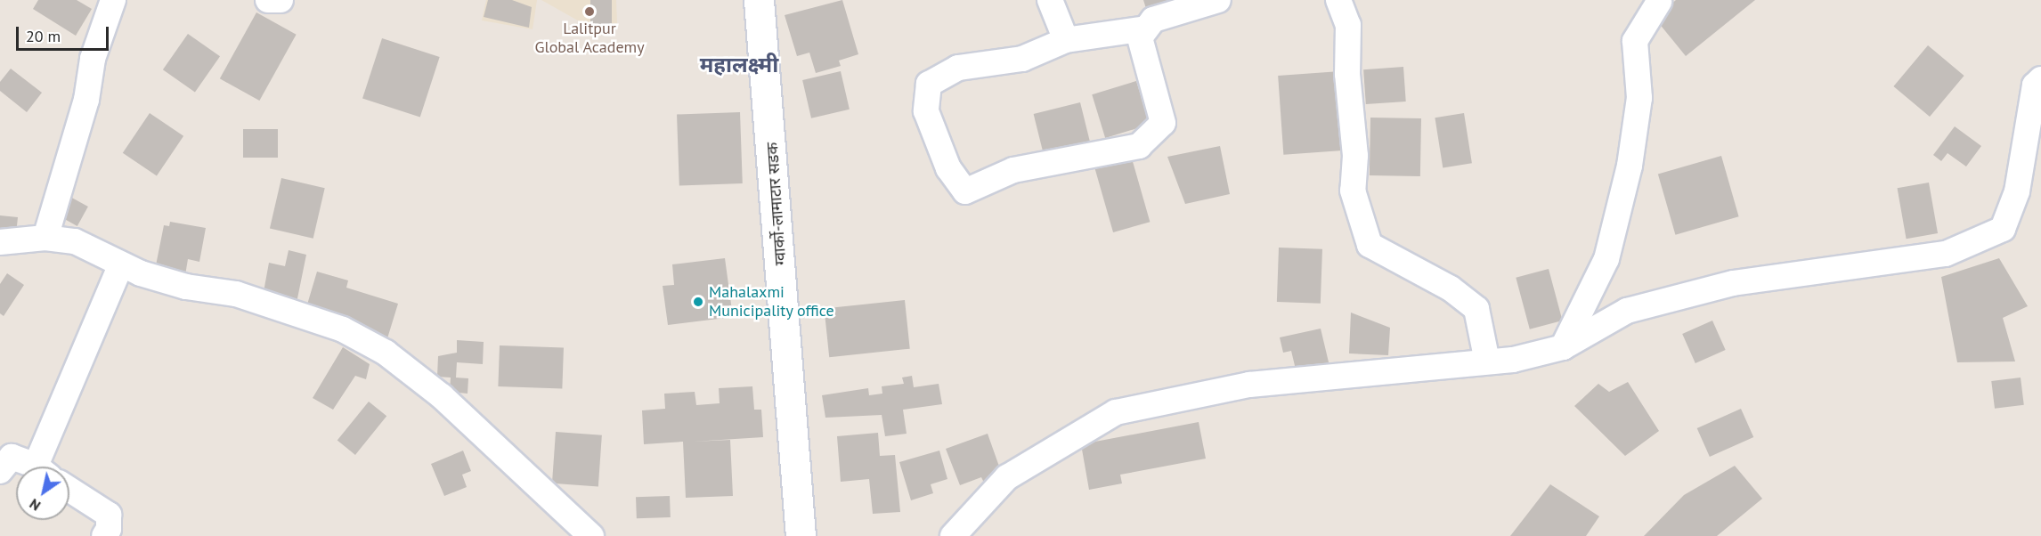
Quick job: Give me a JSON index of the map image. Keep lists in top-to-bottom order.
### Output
{
  "streets": {
    "main road": ["ग्वार्को-लामाटार सडक"]
  },
  "districts": ["महालक्ष्मी"],
  "places": ["Lalitpur Global Academy", "Mahalaxmi Municipality office"],
  "scale_bar": "20 m",
  "north": "bottom left"
}
